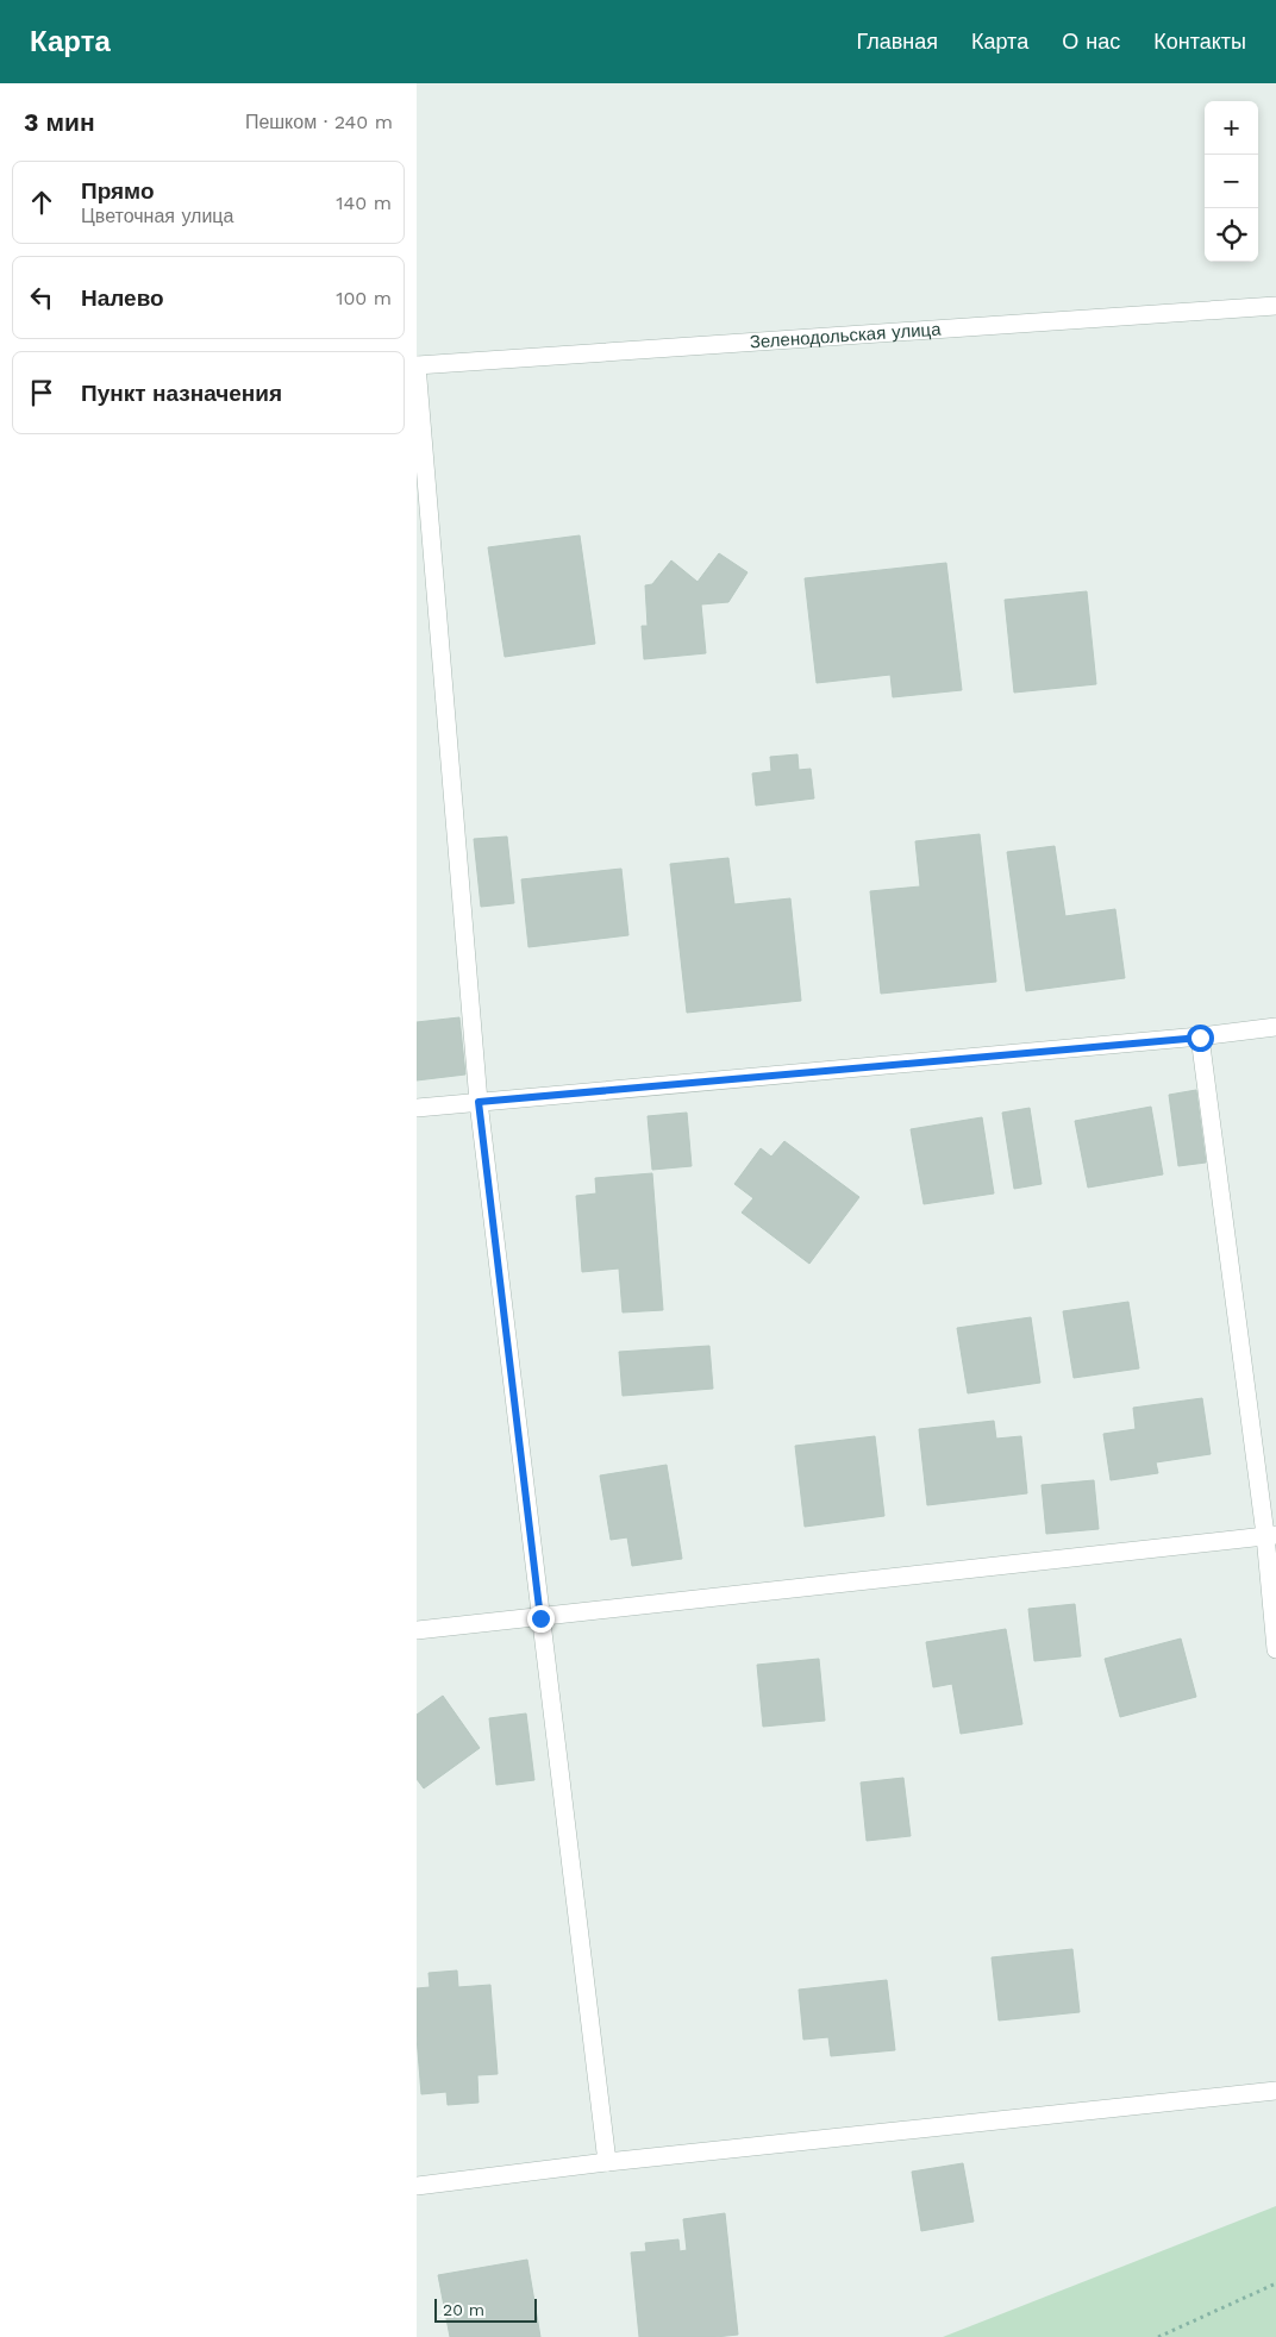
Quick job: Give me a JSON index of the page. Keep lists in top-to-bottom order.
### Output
{
  "streets": {
    "lane": ["Зеленодольская улица"]
  },
  "scale_bar": "20 m",
  "page": {
    "header": "Карта",
    "nav": [
      "Главная",
      "Карта",
      "О нас",
      "Контакты"
    ],
    "heading": ["3 мин", "Пешком · 240 m"],
    "map_buttons": ["+", "−"],
    "list": [
      ["Прямо", "Цветочная улица", "140 m"],
      ["Налево", "100 m"],
      "Пункт назначения"
    ],
    "scale": "20 m"
  }
}
